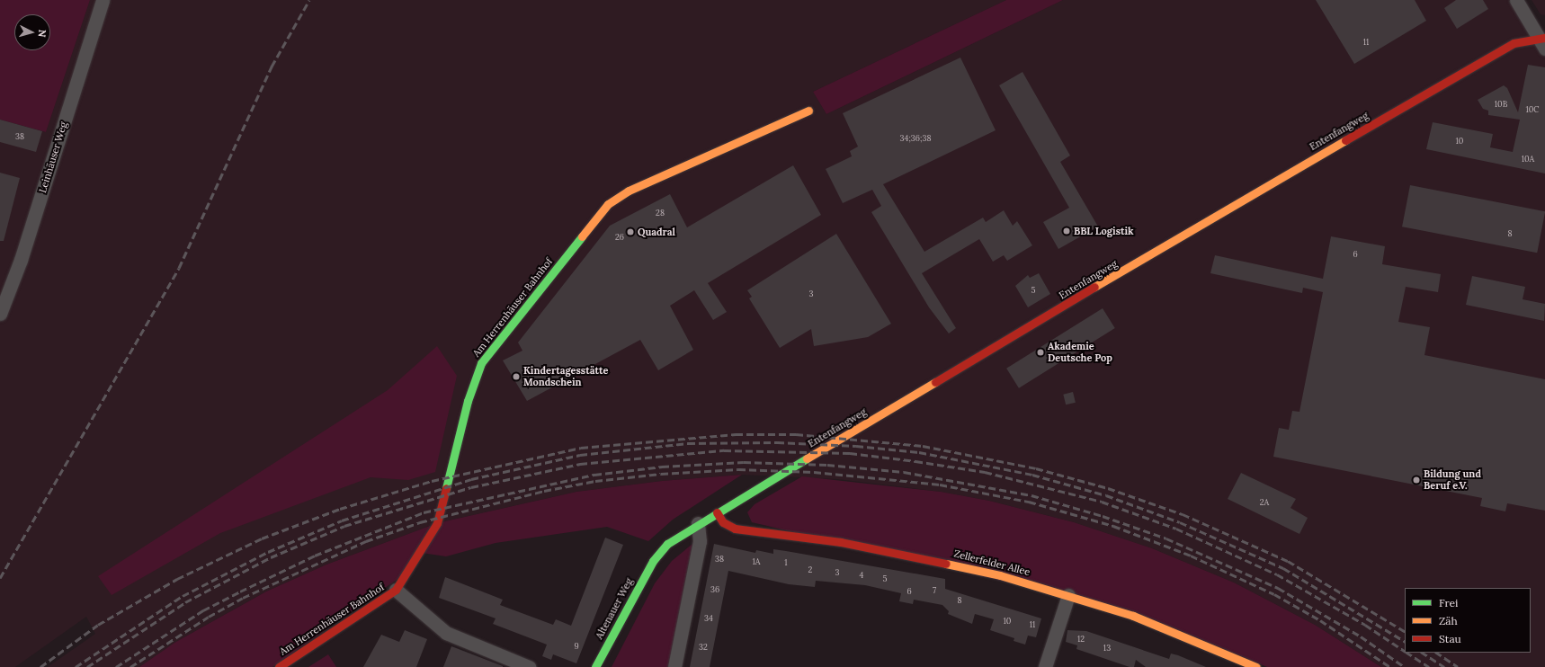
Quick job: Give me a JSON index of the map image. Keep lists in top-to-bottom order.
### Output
{
  "streets": {
    "street": [
      "Entenfangweg",
      "Leinhäuser Weg",
      "Am Herrenhäuser Bahnhof",
      "Zellerfelder Allee",
      "Altenauer Weg"
    ]
  },
  "crossings": [
    ["Entenfangweg", "Zellerfelder Allee"],
    ["Entenfangweg", "Altenauer Weg"]
  ],
  "places": [
    "BBL Logistik",
    "Quadral",
    "Akademie Deutsche Pop",
    "Kindertagesstätte Mondschein",
    "Bildung und Beruf e.V."
  ],
  "house_numbers": [
    "11",
    "10B",
    "10C",
    "38",
    "34;36;38",
    "10",
    "10A",
    "28",
    "8",
    "26",
    "6",
    "5",
    "3",
    "2A",
    "38",
    "1A",
    "1",
    "2",
    "3",
    "4",
    "5",
    "36",
    "7",
    "6",
    "8",
    "34",
    "10",
    "11",
    "12",
    "9",
    "32",
    "13"
  ],
  "legend": ["Frei", "Zäh", "Stau"],
  "north": "right"
}
